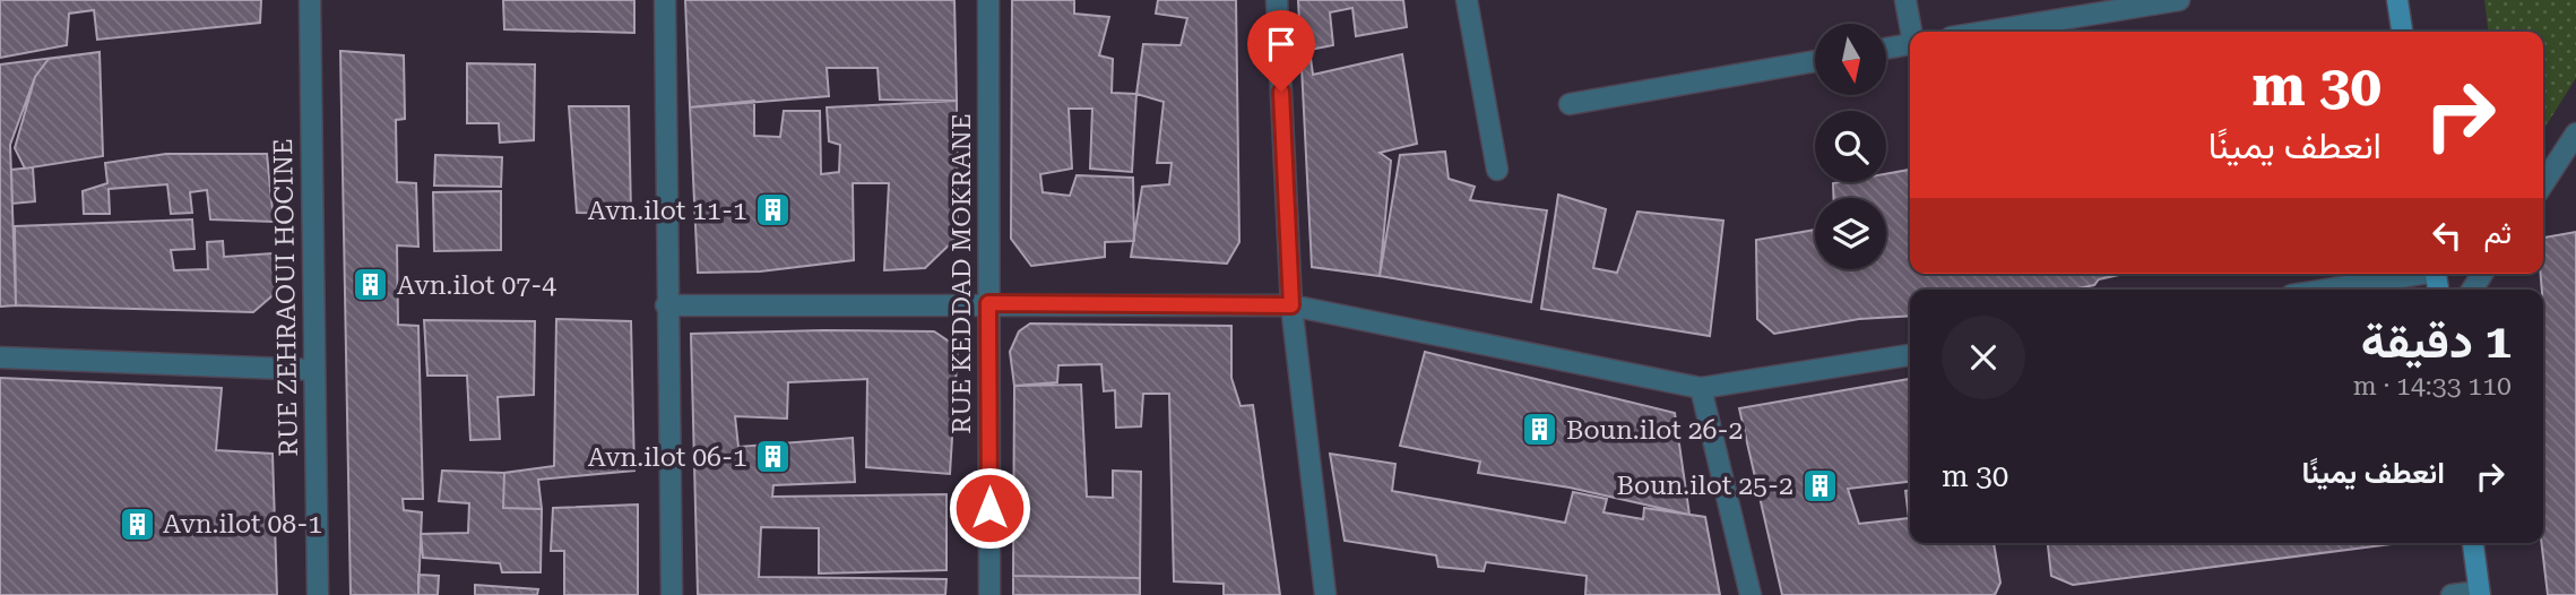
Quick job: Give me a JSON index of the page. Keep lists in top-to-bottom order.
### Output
{
  "streets": {
    "street": ["RUE KEDDAD MOKRANE", "RUE ZEHRAOUI HOCINE"]
  },
  "places": {
    "building": [
      "Avn.ilot 11-1",
      "Avn.ilot 07-4",
      "Boun.ilot 26-2",
      "Avn.ilot 06-1",
      "Boun.ilot 25-2",
      "Avn.ilot 08-1"
    ]
  },
  "north": "bottom",
  "page": {
    "turn": ["30 m", "انعطف يمينًا"],
    "then": "ثم",
    "heading": ["1 دقيقة", "110 m · 14:33"],
    "list": [
      {
        "name": "انعطف يمينًا",
        "value": "30 m"
      }
    ]
  }
}
